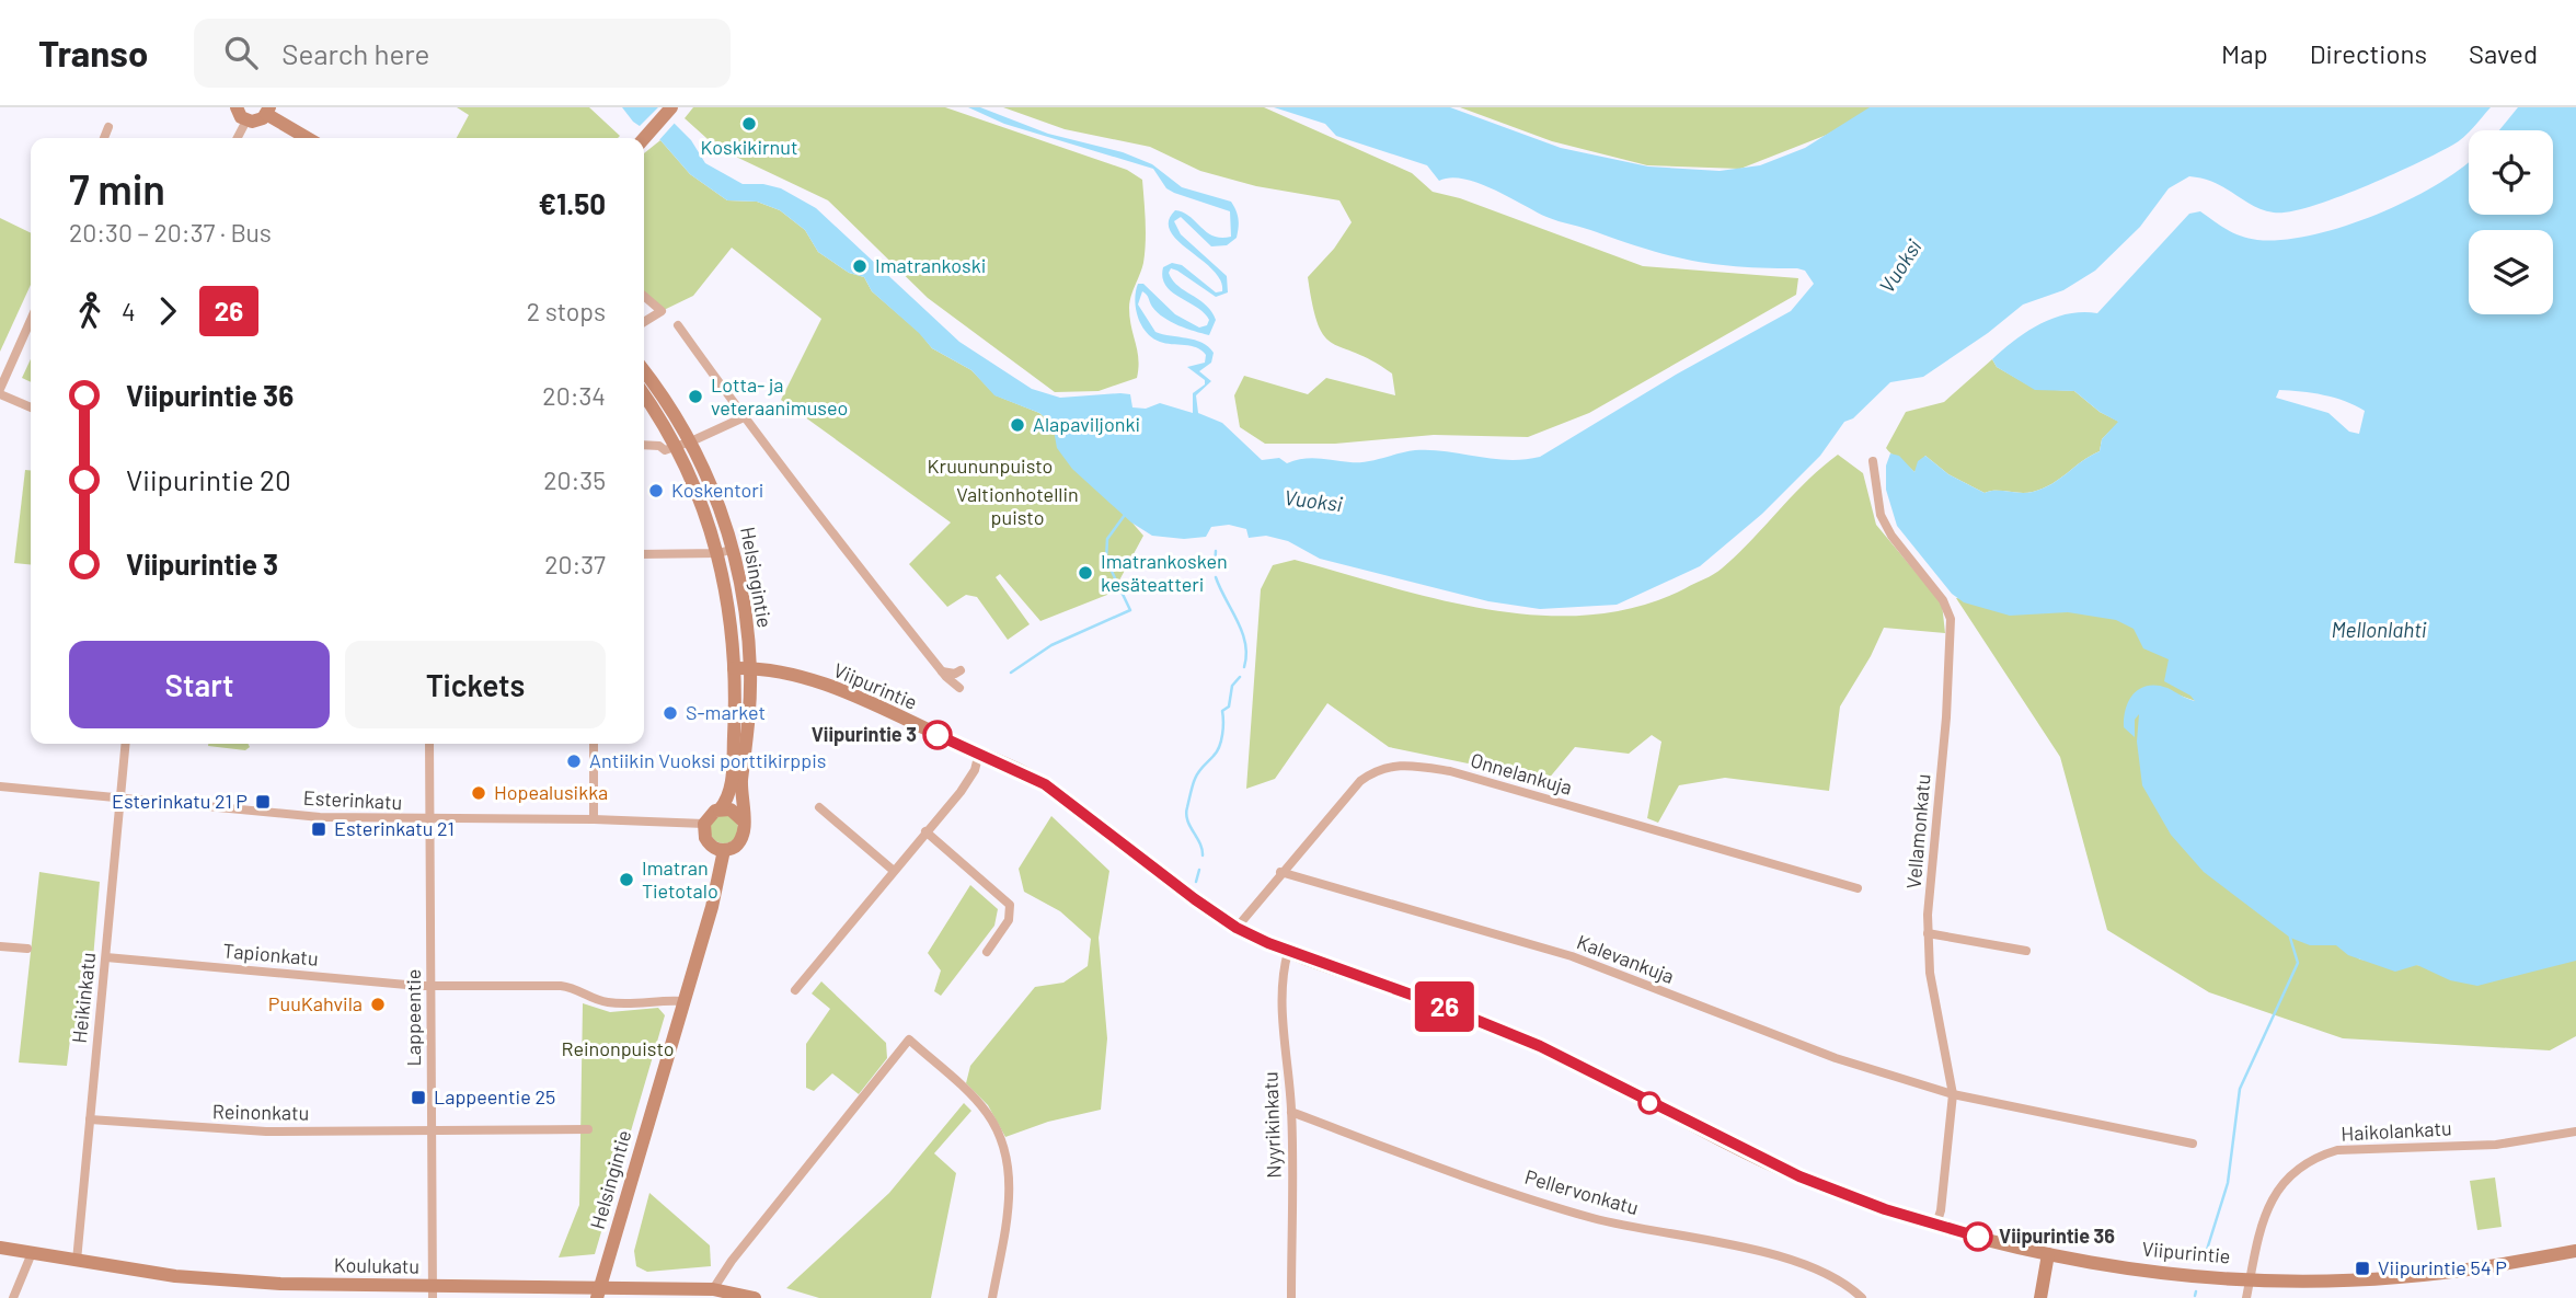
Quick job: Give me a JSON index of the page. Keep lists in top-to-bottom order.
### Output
{
  "streets": {
    "main road": ["Helsingintie", "Viipurintie", "Koulukatu"],
    "street": [
      "Onnelankuja",
      "Esterinkatu",
      "Vellamonkatu",
      "Tapionkatu",
      "Kalevankuja",
      "Heikinkatu",
      "Lappeentie",
      "Reinonkatu",
      "Nyyrikinkatu",
      "Haikolankatu",
      "Pellervonkatu"
    ]
  },
  "crossings": [
    ["Helsingintie", "Viipurintie"],
    ["Helsingintie", "Esterinkatu"],
    ["Helsingintie", "Tapionkatu"],
    ["Helsingintie", "Koulukatu"],
    ["Viipurintie", "Onnelankuja"],
    ["Viipurintie", "Vellamonkatu"],
    ["Viipurintie", "Nyyrikinkatu"],
    ["Viipurintie", "Haikolankatu"],
    ["Onnelankuja", "Kalevankuja"],
    ["Esterinkatu", "Heikinkatu"],
    ["Esterinkatu", "Lappeentie"],
    ["Vellamonkatu", "Kalevankuja"],
    ["Tapionkatu", "Heikinkatu"],
    ["Tapionkatu", "Lappeentie"],
    ["Heikinkatu", "Reinonkatu"],
    ["Heikinkatu", "Koulukatu"],
    ["Lappeentie", "Reinonkatu"],
    ["Lappeentie", "Koulukatu"],
    ["Nyyrikinkatu", "Pellervonkatu"]
  ],
  "water": ["Vuoksi", "Mellonlahti"],
  "parks": ["Kruununpuisto", "Valtionhotellin puisto", "Reinonpuisto"],
  "places": {
    "other": [
      "Koskikirnut",
      "Imatrankoski",
      "Lotta- ja veteraanimuseo",
      "Alapaviljonki",
      "Koskentori",
      "Imatrankosken kesäteatteri",
      "S-market",
      "Viipurintie 3",
      "Antiikin Vuoksi porttikirppis",
      "Hopealusikka",
      "Imatran Tietotalo",
      "PuuKahvila",
      "Viipurintie 36"
    ],
    "transit": [
      "Esterinkatu 21 P",
      "Esterinkatu 21",
      "Lappeentie 25",
      "Viipurintie 54 P"
    ]
  },
  "lines": ["bus line 26"],
  "page": {
    "header": "Transo",
    "search": "Search here",
    "nav": ["Map", "Directions", "Saved"],
    "on_map": "26",
    "heading": ["7 min", "20:30 – 20:37 · Bus", "€1.50"],
    "legs": ["4", "26", "2 stops"],
    "list": [
      {
        "name": "Viipurintie 36",
        "value": "20:34"
      },
      {
        "name": "Viipurintie 20",
        "value": "20:35"
      },
      {
        "name": "Viipurintie 3",
        "value": "20:37"
      }
    ],
    "buttons": ["Start", "Tickets"]
  }
}
